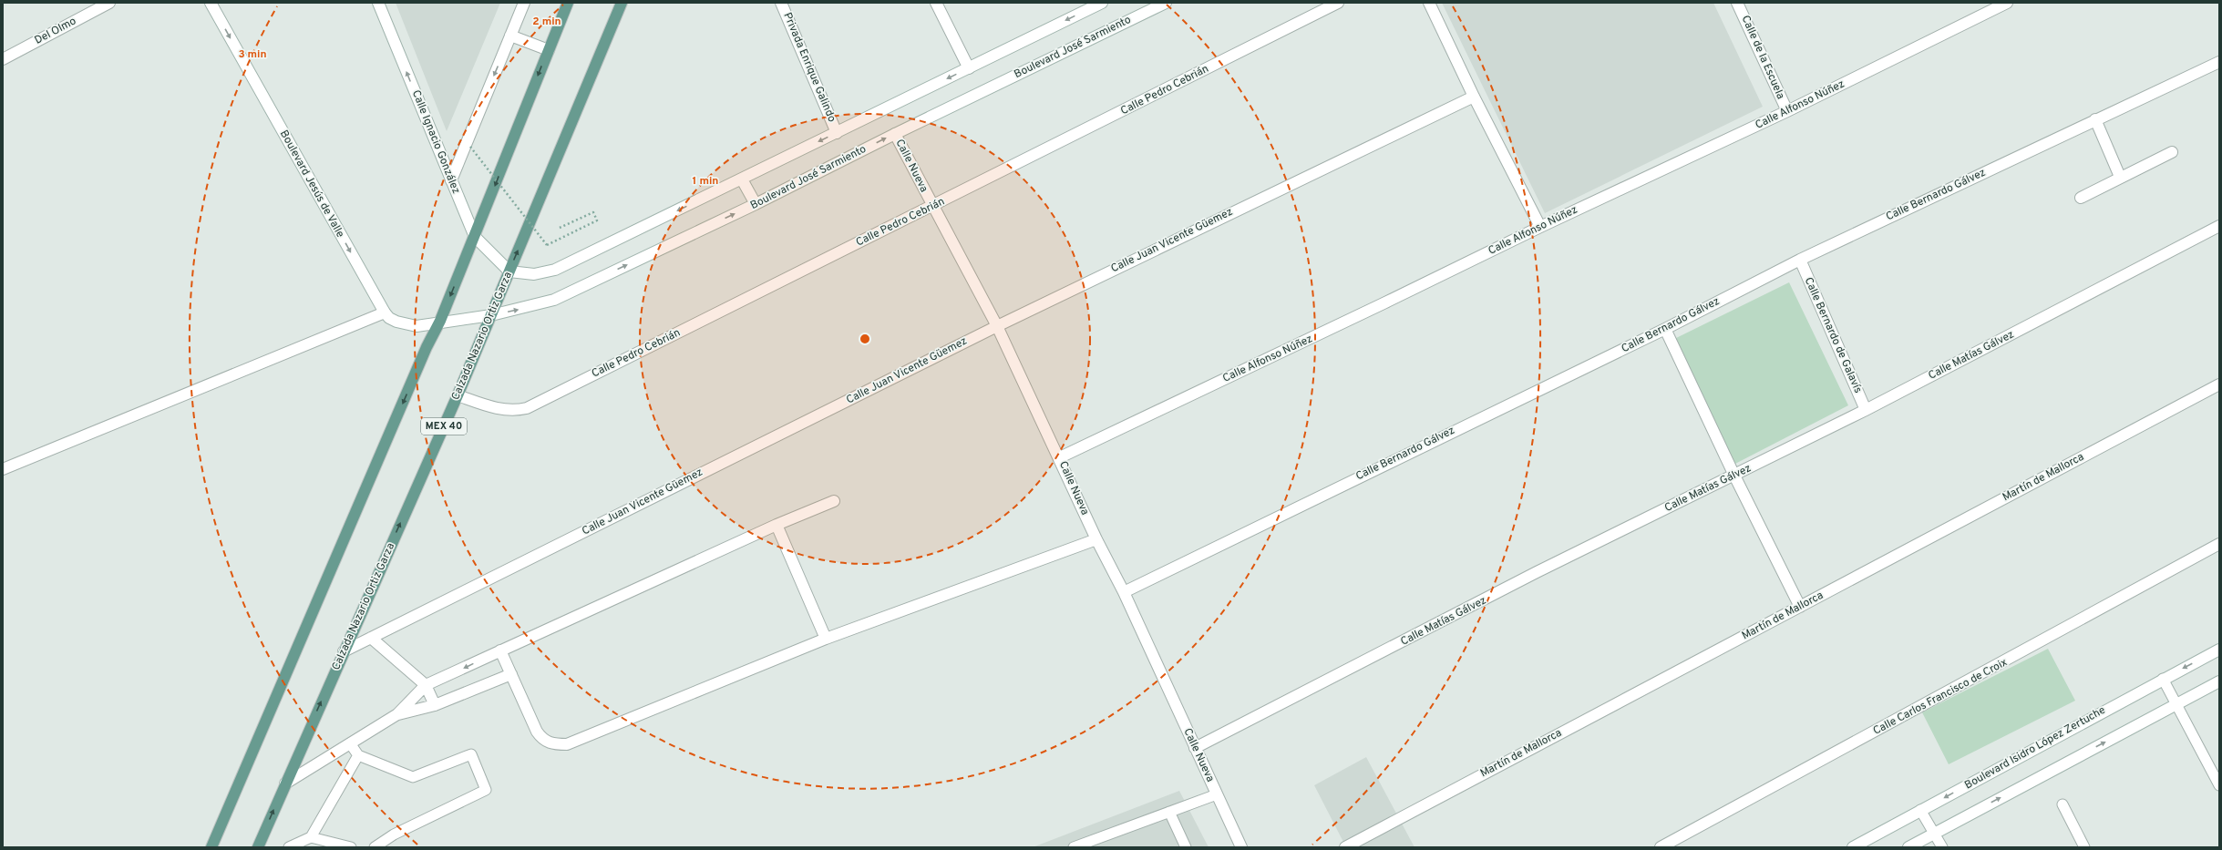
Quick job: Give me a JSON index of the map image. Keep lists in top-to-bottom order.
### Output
{
  "streets": {
    "main road": ["Calzada Nazario Ortiz Garza", "MEX 40"],
    "street": [
      "Del Olmo",
      "Boulevard José Sarmiento",
      "Calle de la Escuela",
      "Privada Enrique Galindo",
      "Calle Pedro Cebrián",
      "Calle Alfonso Núñez",
      "Calle Ignacio González",
      "Calle Nueva",
      "Boulevard Jesús de Valle",
      "Calle Bernardo Gálvez",
      "Calle Juan Vicente Güemez",
      "Calle Bernardo de Galavís",
      "Calle Matías Gálvez",
      "Martín de Mallorca",
      "Calle Carlos Francisco de Croix",
      "Boulevard Isidro López Zertuche"
    ]
  },
  "crossings": [
    ["Boulevard José Sarmiento", "Calle Nueva"],
    ["Boulevard José Sarmiento", "Boulevard Jesús de Valle"],
    ["Boulevard José Sarmiento", "Calzada Nazario Ortiz Garza"],
    ["Calle de la Escuela", "Calle Alfonso Núñez"],
    ["Calle Pedro Cebrián", "Calle Nueva"],
    ["Calle Pedro Cebrián", "Calzada Nazario Ortiz Garza"],
    ["Calle Alfonso Núñez", "Calle Nueva"],
    ["Calle Ignacio González", "Calzada Nazario Ortiz Garza"],
    ["Calle Nueva", "Calle Bernardo Gálvez"],
    ["Calle Nueva", "Calle Juan Vicente Güemez"],
    ["Calle Nueva", "Calle Matías Gálvez"],
    ["Calle Bernardo Gálvez", "Calle Bernardo de Galavís"],
    ["Calle Juan Vicente Güemez", "Calzada Nazario Ortiz Garza"],
    ["Calle Bernardo de Galavís", "Calle Matías Gálvez"]
  ],
  "one_way": ["Calle Ignacio González", "Boulevard Jesús de Valle"],
  "rings": ["2 min", "3 min", "1 min"]
}
